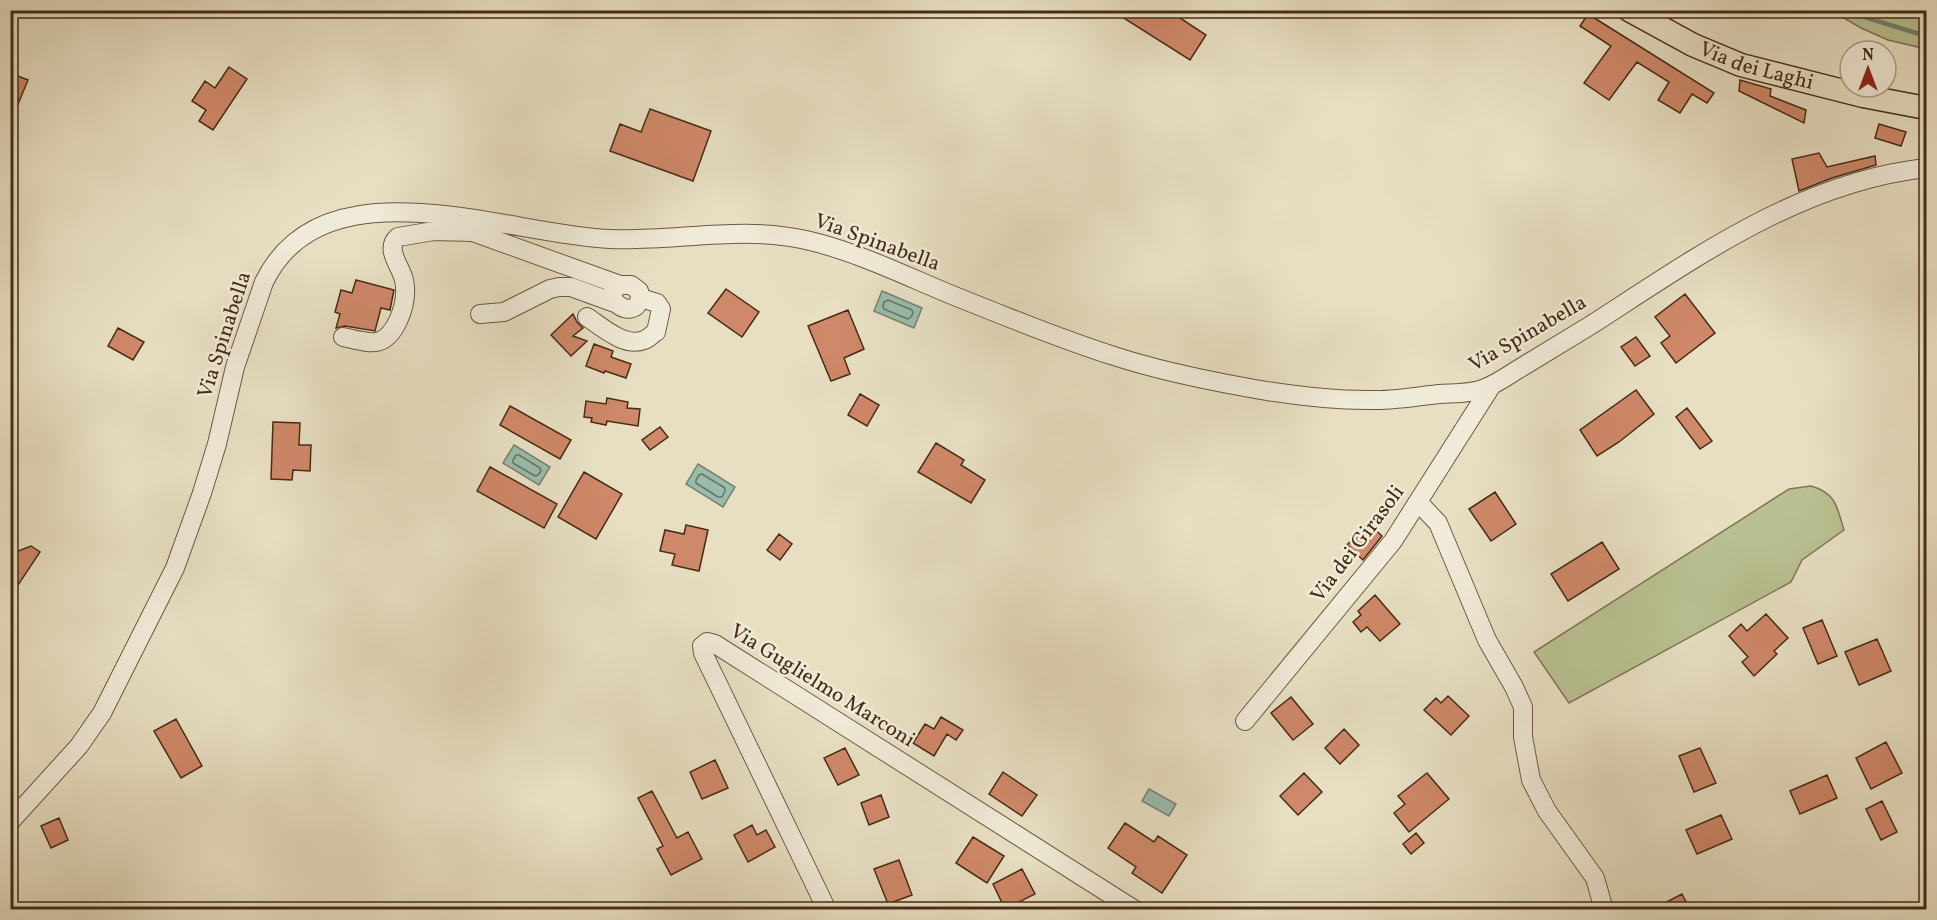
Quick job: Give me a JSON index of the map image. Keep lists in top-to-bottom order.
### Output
{
  "streets": {
    "main road": ["Via dei Laghi"],
    "street": ["Via Spinabella", "Via dei Girasoli", "Via Guglielmo Marconi"]
  },
  "crossings": [
    ["Via Spinabella", "Via dei Girasoli"]
  ],
  "north": "top"
}
